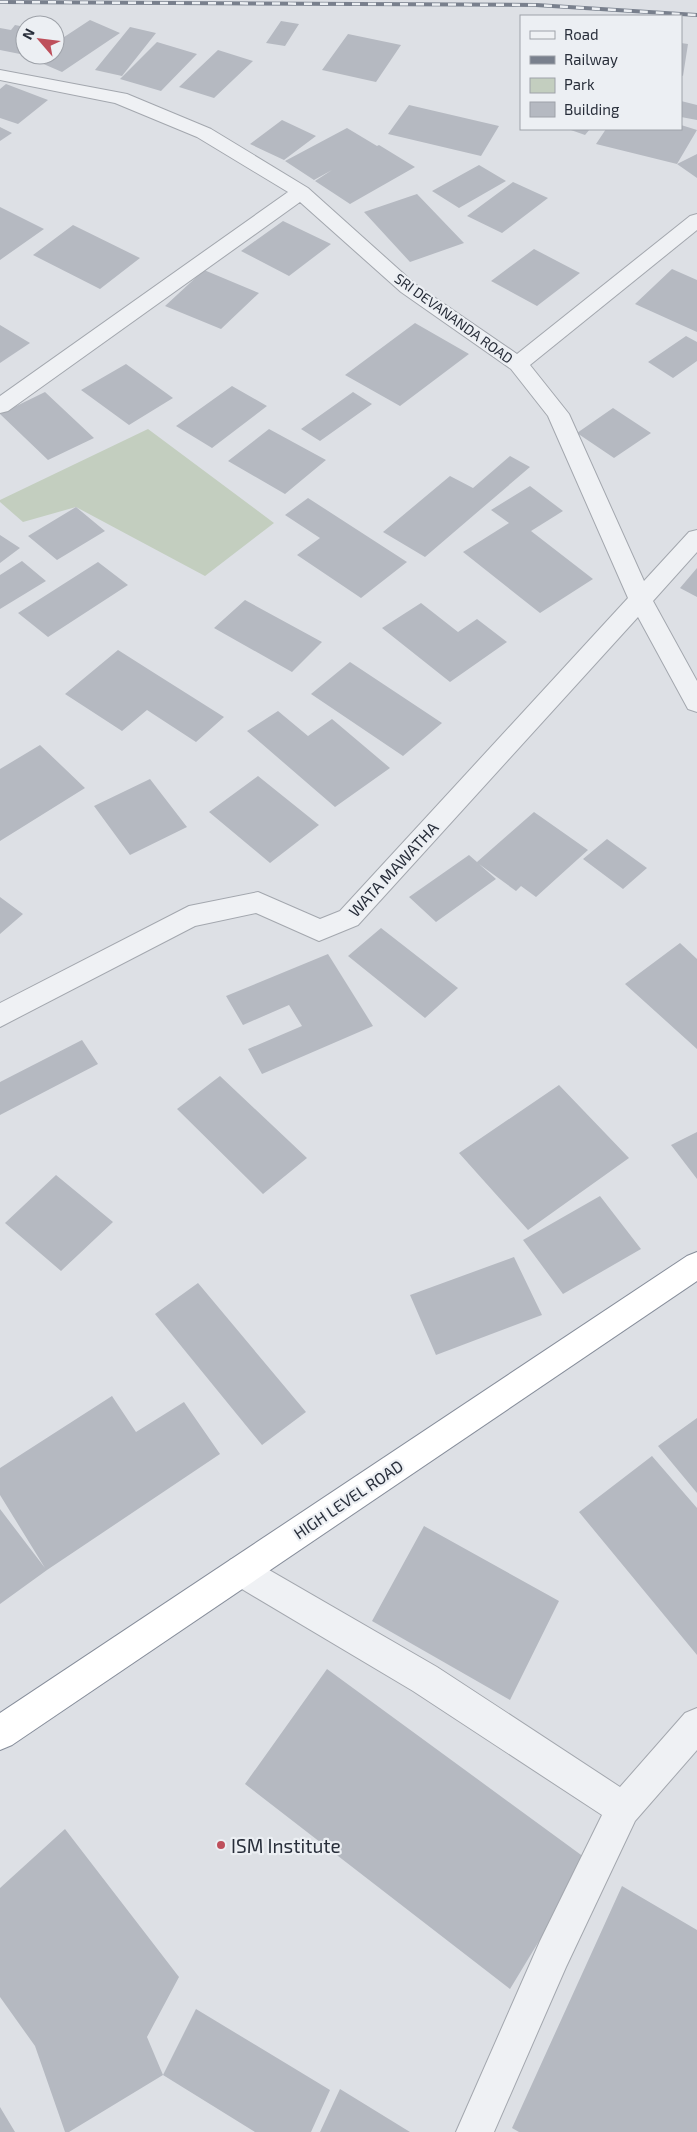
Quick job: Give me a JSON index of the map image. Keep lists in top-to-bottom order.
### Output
{
  "streets": {
    "highway": ["HIGH LEVEL ROAD"],
    "street": ["SRI DEVANANDA ROAD", "WATA MAWATHA"]
  },
  "crossings": [
    ["SRI DEVANANDA ROAD", "WATA MAWATHA"]
  ],
  "places": ["ISM Institute"],
  "legend": [
    "Road",
    "Railway",
    "Park",
    "Building"
  ],
  "north": "top left"
}
